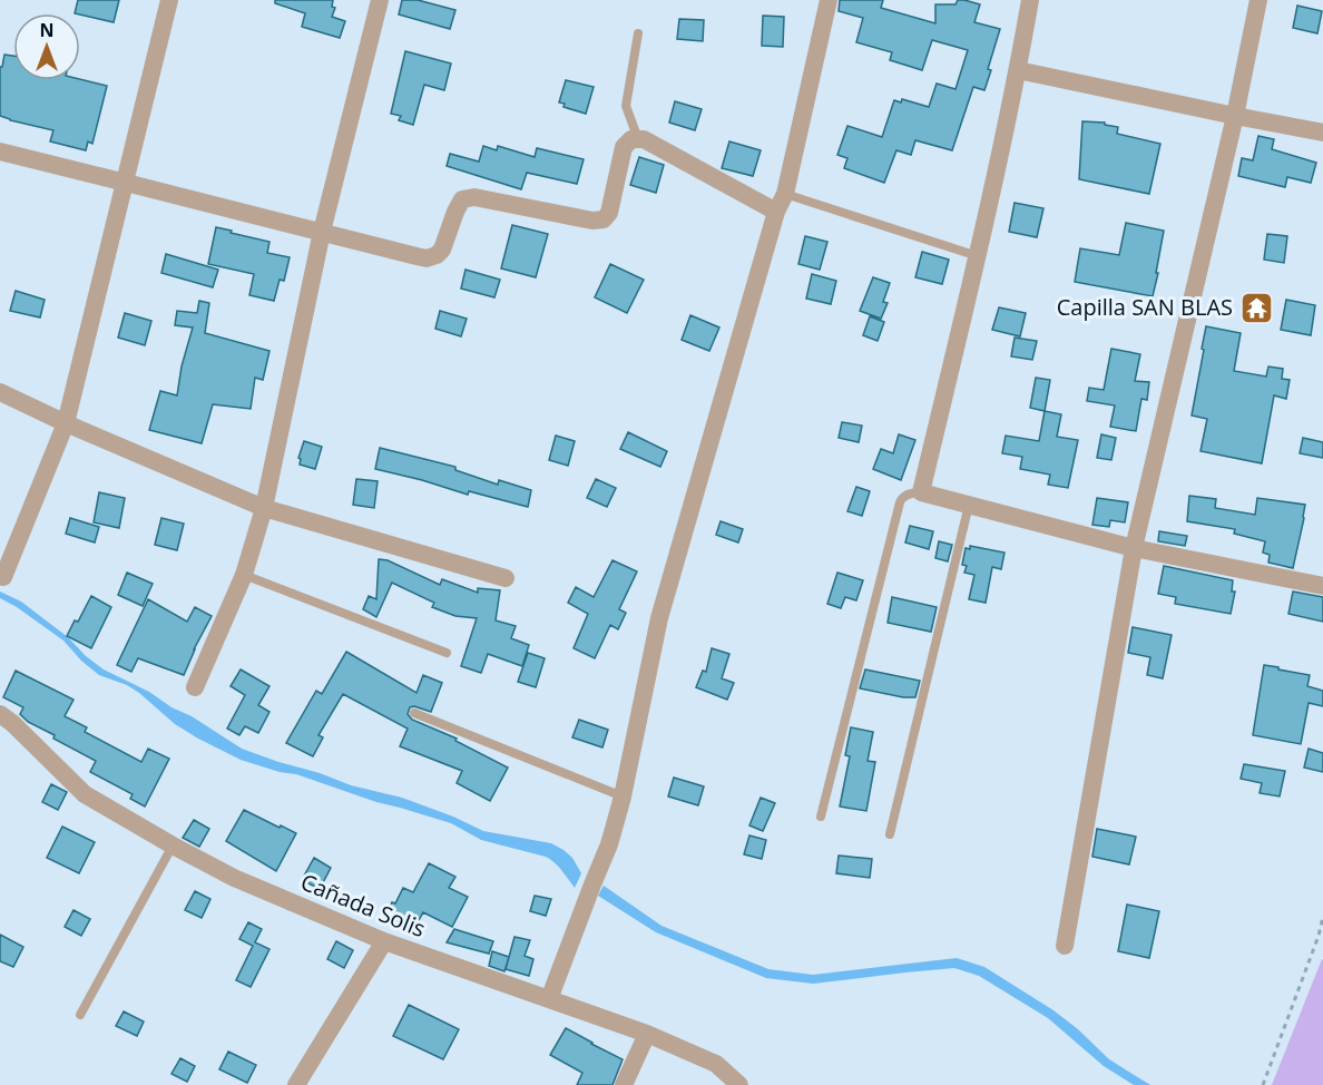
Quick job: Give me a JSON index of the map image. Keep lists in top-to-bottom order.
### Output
{
  "streets": {
    "street": ["Cañada Solis"]
  },
  "places": {
    "temple": ["Capilla SAN BLAS"]
  },
  "north": "top"
}
